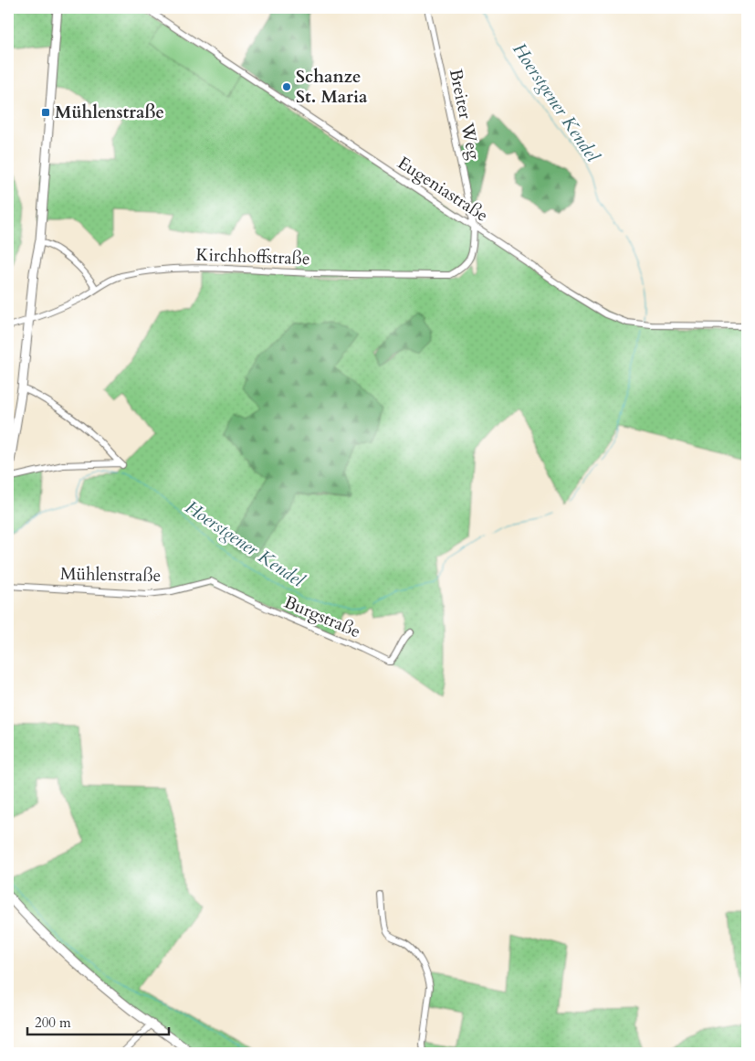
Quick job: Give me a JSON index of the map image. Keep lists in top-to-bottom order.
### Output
{
  "streets": {
    "street": [
      "Breiter Weg",
      "Eugeniastraße",
      "Kirchhoffstraße",
      "Mühlenstraße",
      "Burgstraße"
    ]
  },
  "crossings": [
    ["Breiter Weg", "Eugeniastraße"],
    ["Breiter Weg", "Kirchhoffstraße"],
    ["Eugeniastraße", "Kirchhoffstraße"],
    ["Mühlenstraße", "Burgstraße"]
  ],
  "water": ["Hoerstgener Kendel"],
  "places": {
    "other": ["Schanze St. Maria"],
    "transit": ["Mühlenstraße"]
  },
  "scale_bar": "200 m"
}
